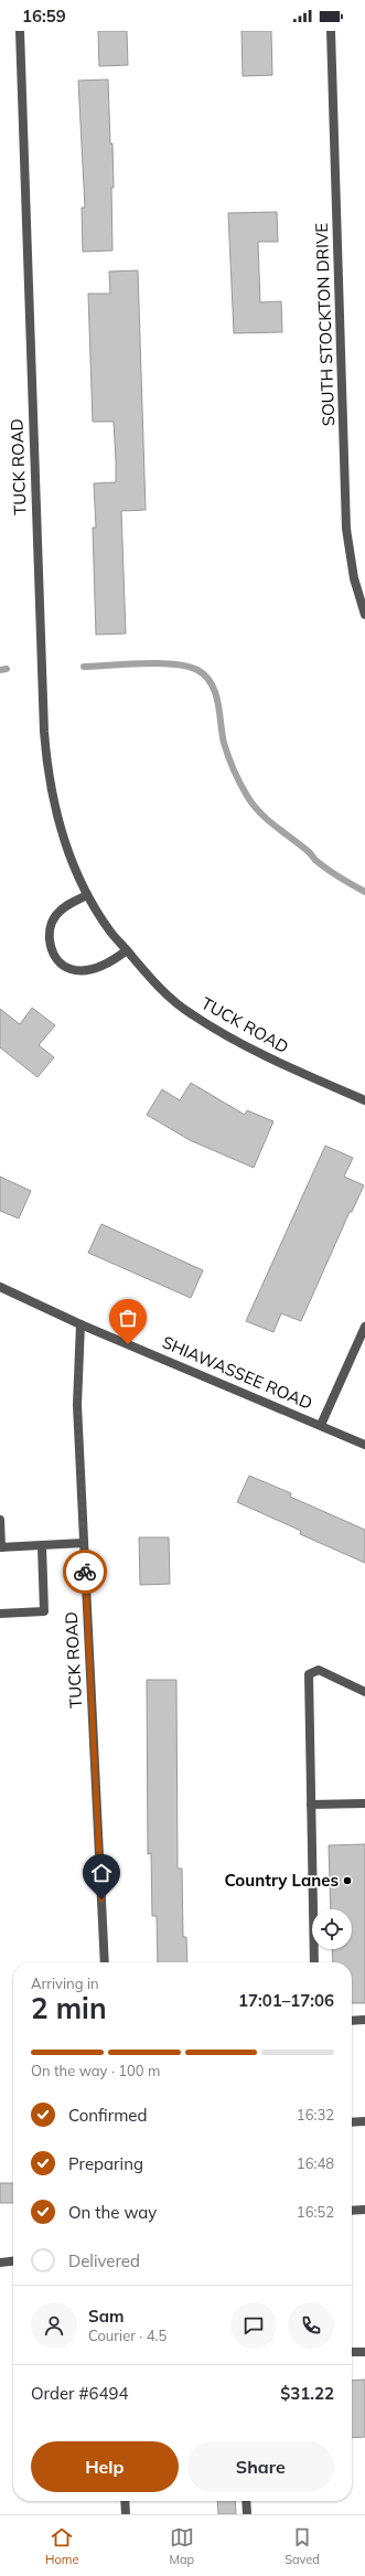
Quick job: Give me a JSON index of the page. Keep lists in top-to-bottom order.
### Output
{
  "streets": {
    "street": ["SOUTH STOCKTON DRIVE", "TUCK ROAD", "SHIAWASSEE ROAD"]
  },
  "crossings": [
    ["TUCK ROAD", "SHIAWASSEE ROAD"]
  ],
  "places": ["Country Lanes"],
  "page": {
    "status": "16:59",
    "heading": ["2 min", "Arriving in", "17:01–17:06"],
    "panel": [
      "Sam",
      "Courier · 4.5",
      "Order #6494",
      "$31.22"
    ],
    "bar": "On the way · 100 m",
    "list": [
      ["Confirmed", "16:32"],
      ["Preparing", "16:48"],
      ["On the way", "16:52"],
      "Delivered"
    ],
    "buttons": ["Help", "Share"],
    "tabs": ["Home", "Map", "Saved"]
  }
}
